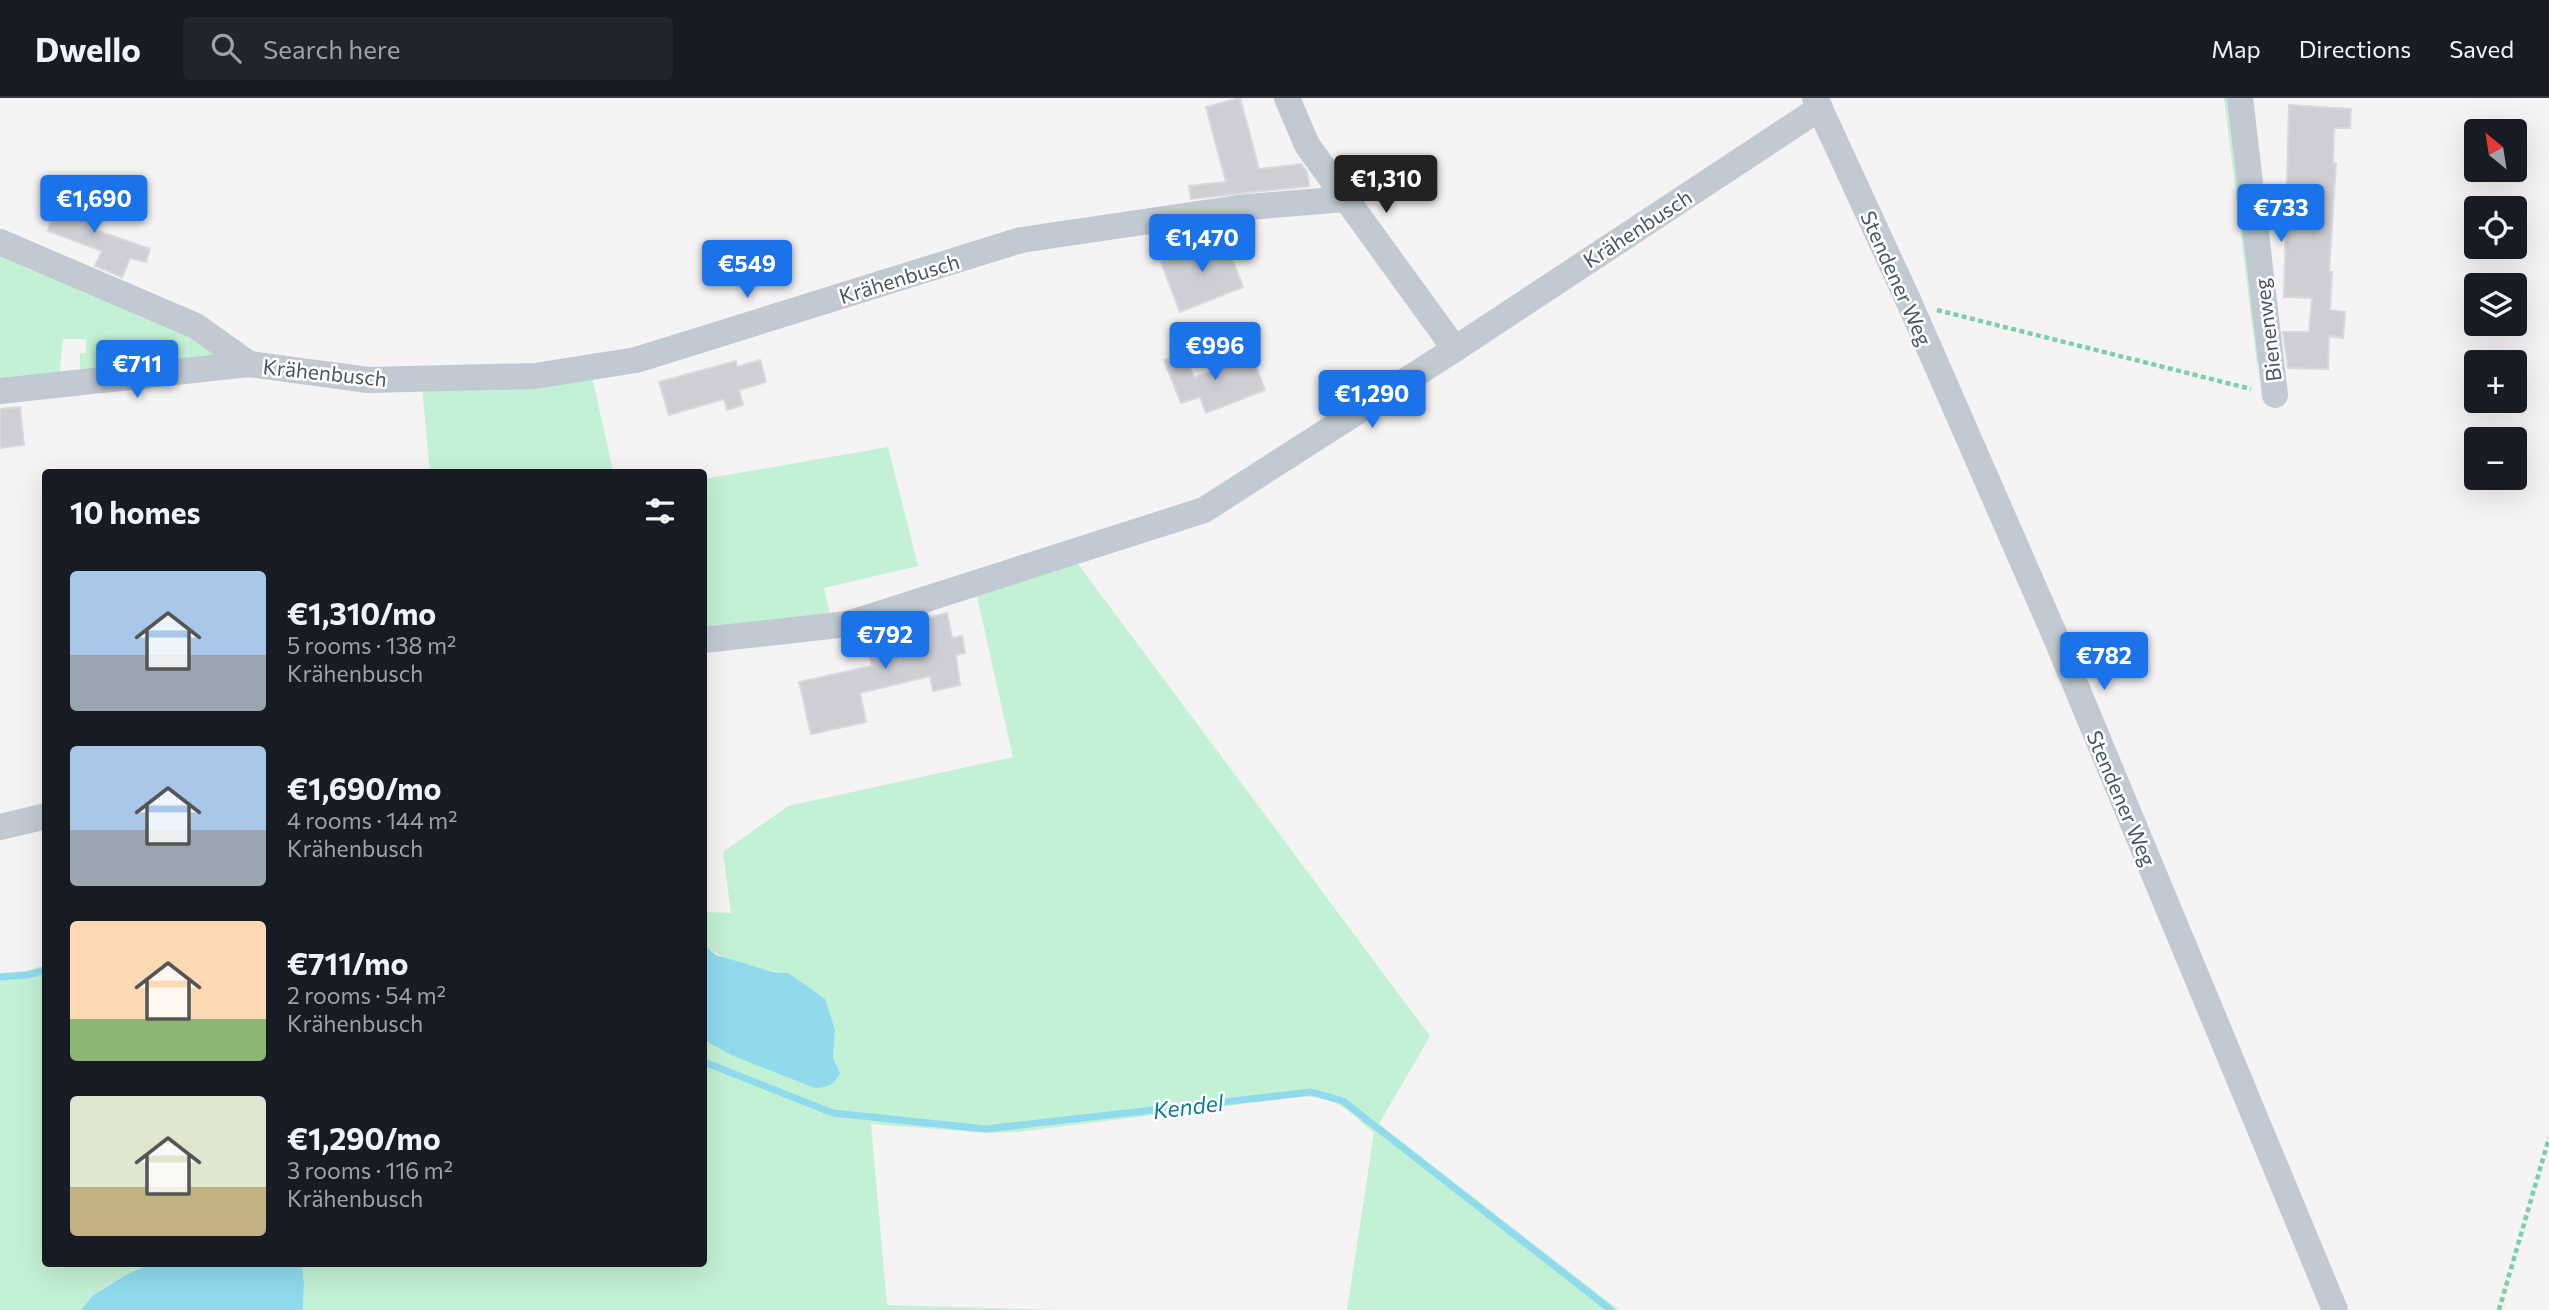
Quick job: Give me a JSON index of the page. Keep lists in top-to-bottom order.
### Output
{
  "streets": {
    "street": ["Krähenbusch", "Stendener Weg", "Bienenweg"]
  },
  "crossings": [
    ["Krähenbusch", "Stendener Weg"]
  ],
  "water": ["Kendel"],
  "north": "top left",
  "page": {
    "header": "Dwello",
    "search": "Search here",
    "nav": ["Map", "Directions", "Saved"],
    "map_buttons": ["+", "−"],
    "price": [
      "€1,310",
      "€1,690",
      "€733",
      "€1,470",
      "€549",
      "€996",
      "€711",
      "€1,290",
      "€792",
      "€782"
    ],
    "heading": "10 homes",
    "list": [
      {
        "name": "€1,310/mo",
        "note": "5 rooms · 138 m² · Krähenbusch"
      },
      {
        "name": "€1,690/mo",
        "note": "4 rooms · 144 m² · Krähenbusch"
      },
      {
        "name": "€711/mo",
        "note": "2 rooms · 54 m² · Krähenbusch"
      },
      {
        "name": "€1,290/mo",
        "note": "3 rooms · 116 m² · Krähenbusch"
      }
    ]
  }
}
